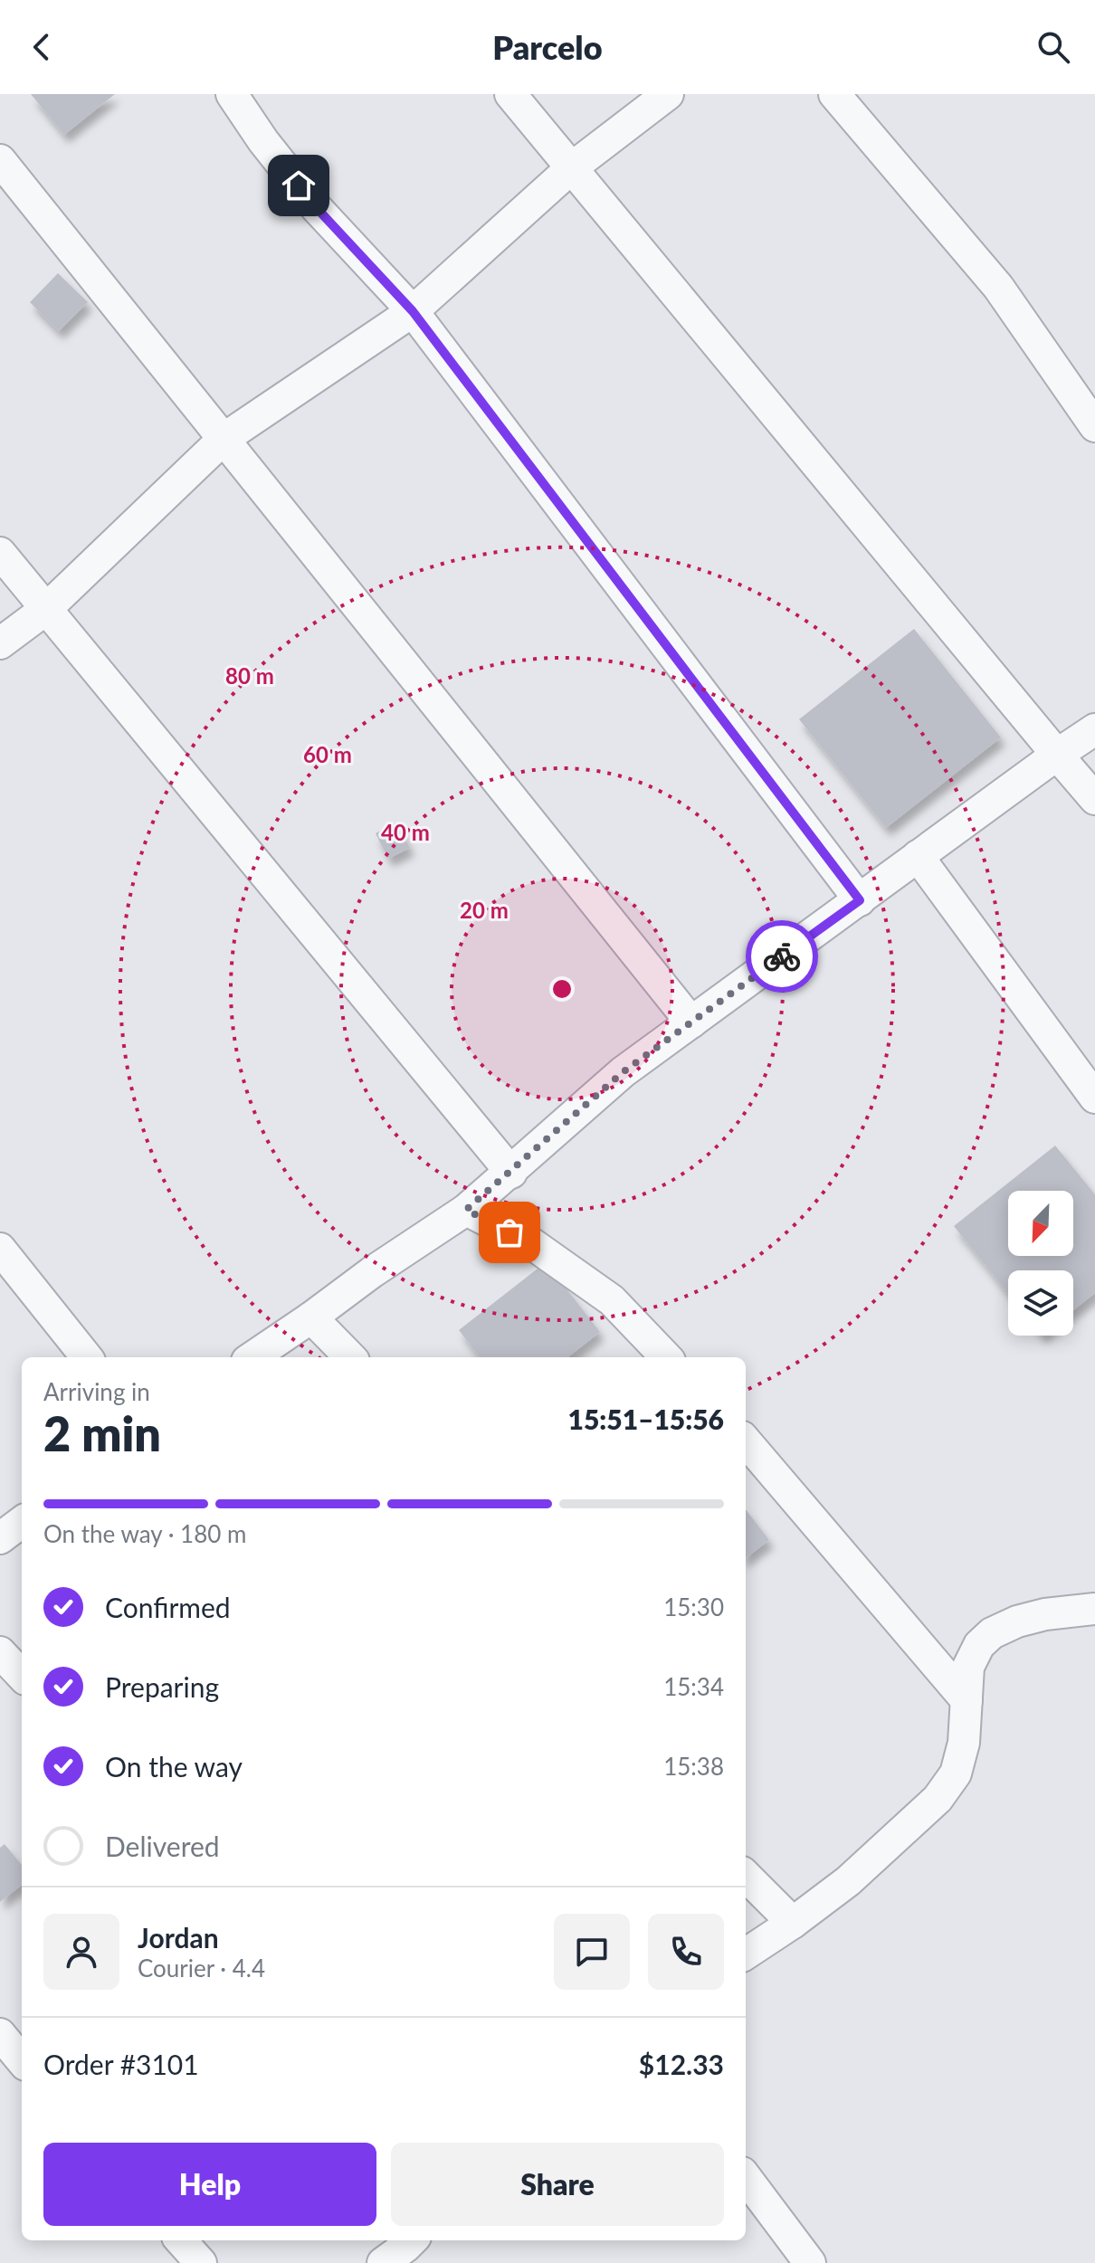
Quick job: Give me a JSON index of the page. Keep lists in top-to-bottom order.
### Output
{
  "north": "bottom left",
  "page": {
    "header": "Parcelo",
    "heading": ["2 min", "Arriving in", "15:51–15:56"],
    "panel": [
      "Jordan",
      "Courier · 4.4",
      "Order #3101",
      "$12.33"
    ],
    "bar": "On the way · 180 m",
    "list": [
      ["Confirmed", "15:30"],
      ["Preparing", "15:34"],
      ["On the way", "15:38"],
      "Delivered"
    ],
    "buttons": ["Help", "Share"]
  },
  "rings": [
    "80 m",
    "60 m",
    "40 m",
    "20 m"
  ]
}
